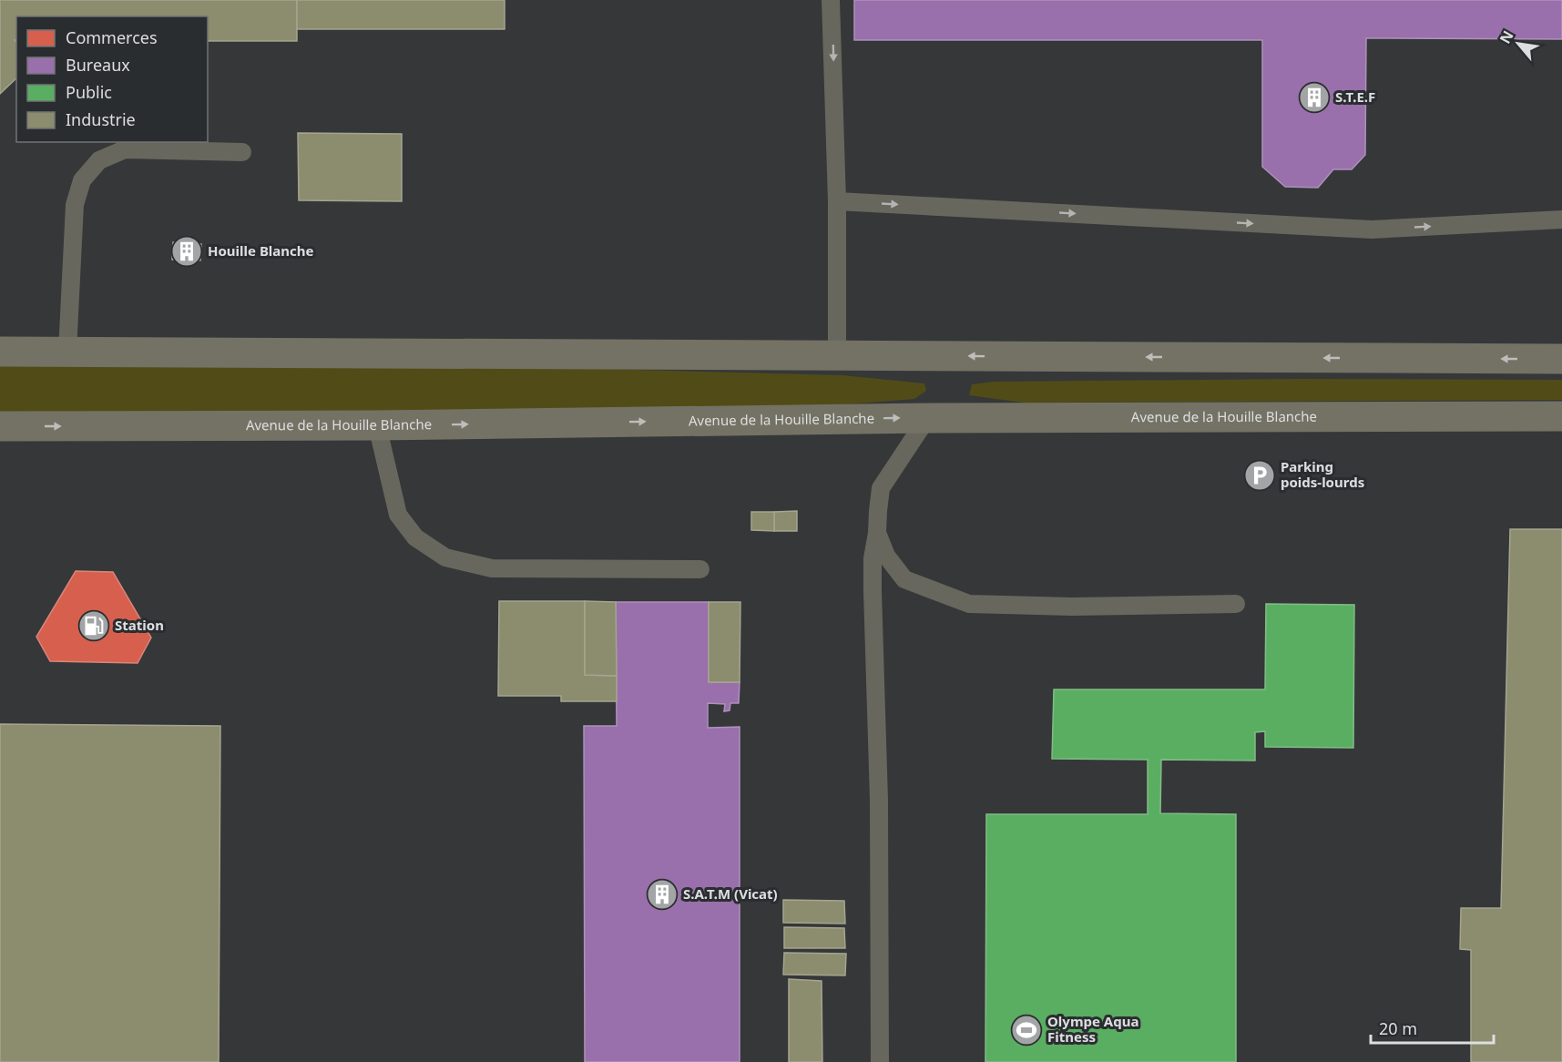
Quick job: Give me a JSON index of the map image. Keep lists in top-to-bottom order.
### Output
{
  "streets": {
    "main road": ["Avenue de la Houille Blanche"]
  },
  "places": {
    "building": ["S.T.E.F", "Houille Blanche", "S.A.T.M (Vicat)"],
    "parking": ["Parking poids-lourds"],
    "fuel station": ["Station"],
    "sports": ["Olympe Aqua Fitness"]
  },
  "legend": [
    "Commerces",
    "Bureaux",
    "Public",
    "Industrie"
  ],
  "scale_bar": "20 m",
  "north": "top left"
}
